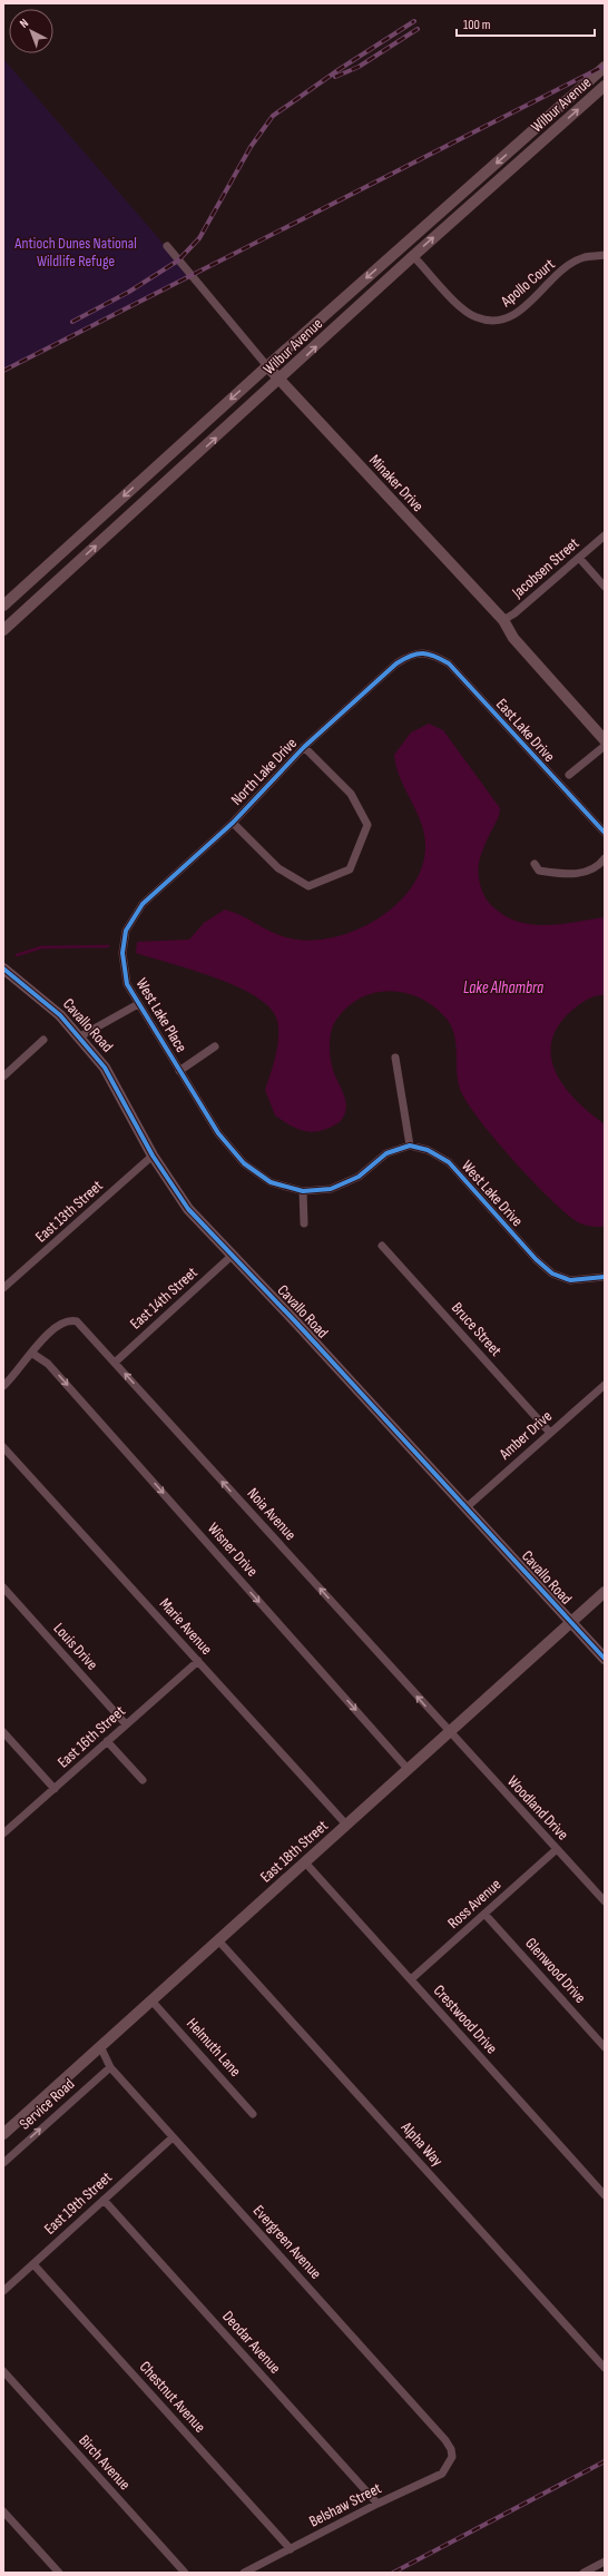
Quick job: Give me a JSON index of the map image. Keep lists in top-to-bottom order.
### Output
{
  "streets": {
    "main road": [
      "Wilbur Avenue",
      "Minaker Drive",
      "Cavallo Road",
      "East 18th Street"
    ],
    "street": [
      "Apollo Court",
      "Jacobsen Street",
      "East Lake Drive",
      "North Lake Drive",
      "West Lake Place",
      "West Lake Drive",
      "East 13th Street",
      "East 14th Street",
      "Bruce Street",
      "Amber Drive",
      "Noia Avenue",
      "Wisner Drive",
      "Marie Avenue",
      "Louis Drive",
      "East 16th Street",
      "Woodland Drive",
      "Ross Avenue",
      "Glenwood Drive",
      "Crestwood Drive",
      "Helmuth Lane",
      "Service Road",
      "Alpha Way",
      "East 19th Street",
      "Evergreen Avenue",
      "Deodar Avenue",
      "Chestnut Avenue",
      "Birch Avenue",
      "Belshaw Street"
    ]
  },
  "crossings": [
    ["Wilbur Avenue", "Apollo Court"],
    ["Wilbur Avenue", "Minaker Drive"],
    ["Minaker Drive", "Jacobsen Street"],
    ["East Lake Drive", "North Lake Drive"],
    ["North Lake Drive", "West Lake Place"],
    ["Cavallo Road", "East 13th Street"],
    ["Cavallo Road", "East 14th Street"],
    ["Cavallo Road", "Amber Drive"],
    ["Cavallo Road", "East 18th Street"],
    ["East 14th Street", "Noia Avenue"],
    ["Bruce Street", "Amber Drive"],
    ["Noia Avenue", "Wisner Drive"],
    ["Noia Avenue", "Woodland Drive"],
    ["Noia Avenue", "East 18th Street"],
    ["Wisner Drive", "East 18th Street"],
    ["Marie Avenue", "East 16th Street"],
    ["Marie Avenue", "East 18th Street"],
    ["Louis Drive", "East 16th Street"],
    ["Woodland Drive", "East 18th Street"],
    ["Woodland Drive", "Ross Avenue"],
    ["East 18th Street", "Crestwood Drive"],
    ["East 18th Street", "Helmuth Lane"],
    ["East 18th Street", "Alpha Way"],
    ["East 18th Street", "Evergreen Avenue"],
    ["Ross Avenue", "Glenwood Drive"],
    ["Ross Avenue", "Crestwood Drive"],
    ["Service Road", "Evergreen Avenue"],
    ["East 19th Street", "Evergreen Avenue"],
    ["East 19th Street", "Deodar Avenue"],
    ["East 19th Street", "Chestnut Avenue"],
    ["Evergreen Avenue", "Belshaw Street"],
    ["Deodar Avenue", "Belshaw Street"],
    ["Chestnut Avenue", "Belshaw Street"]
  ],
  "one_way": ["Noia Avenue", "Wisner Drive", "Service Road"],
  "water": ["Lake Alhambra"],
  "parks": ["Antioch Dunes National Wildlife Refuge"],
  "scale_bar": "100 m",
  "north": "top left"
}
